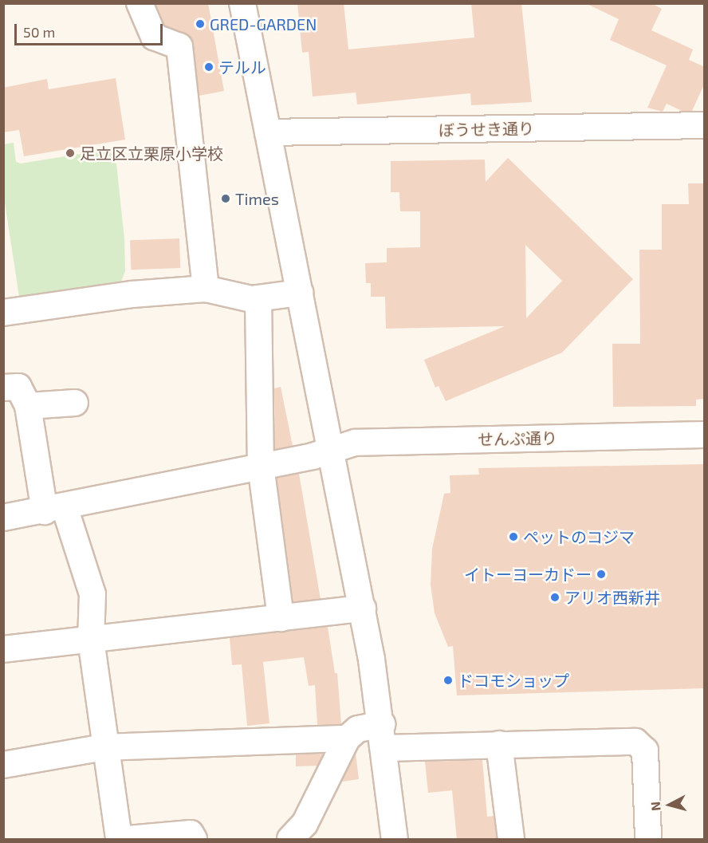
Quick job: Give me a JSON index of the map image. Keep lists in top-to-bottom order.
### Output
{
  "streets": {
    "street": ["ぼうせき通り", "せんぷ通り"]
  },
  "places": [
    "GRED-GARDEN",
    "テルル",
    "足立区立栗原小学校",
    "Times",
    "ペットのコジマ",
    "イトーヨーカドー",
    "アリオ西新井",
    "ドコモショップ"
  ],
  "scale_bar": "50 m",
  "north": "left"
}
